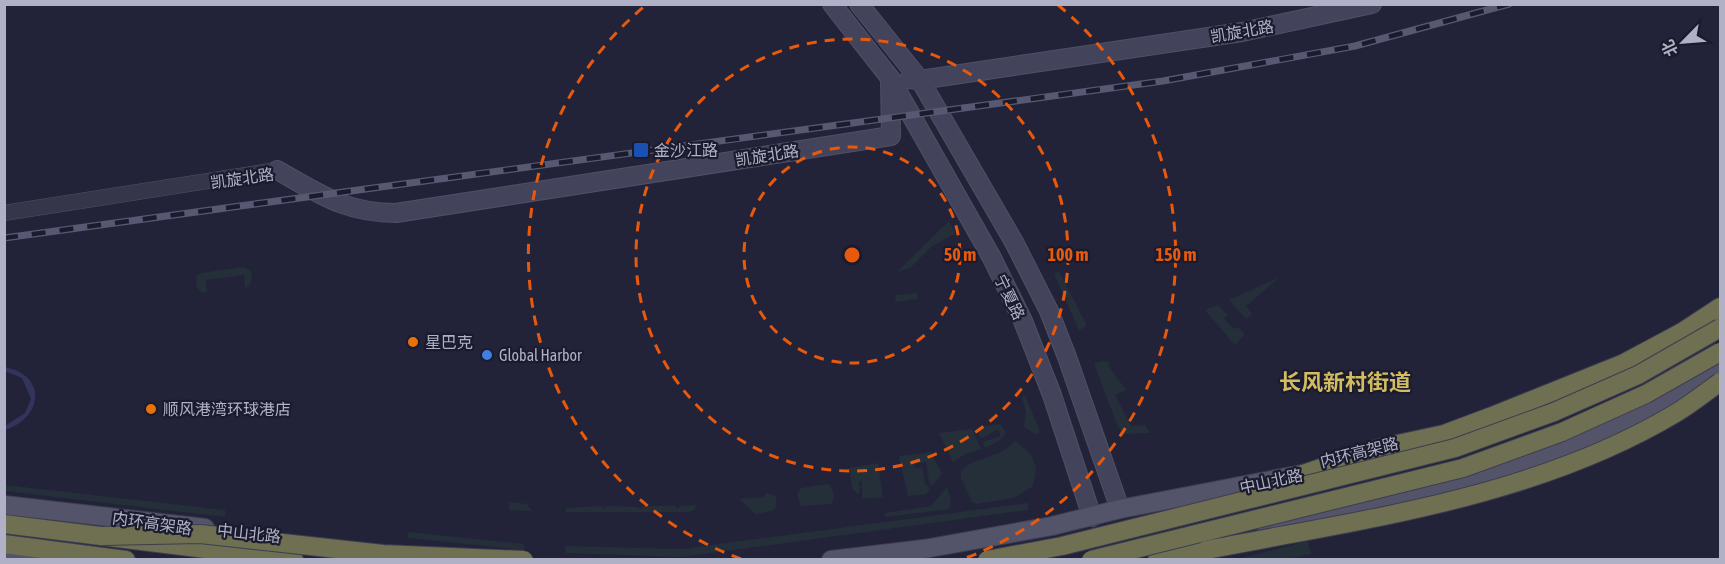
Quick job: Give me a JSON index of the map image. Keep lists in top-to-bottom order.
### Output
{
  "streets": {
    "highway": ["内环高架路"],
    "main road": ["中山北路"],
    "street": ["凯旋北路", "宁夏路"]
  },
  "crossings": [
    ["凯旋北路", "宁夏路"],
    ["宁夏路", "中山北路"]
  ],
  "districts": ["长风新村街道"],
  "places": {
    "transit": ["金沙江路"],
    "other": ["星巴克", "Global Harbor", "顺风港湾环球港店"]
  },
  "north": "bottom left",
  "rings": ["50 m", "100 m", "150 m"]
}
